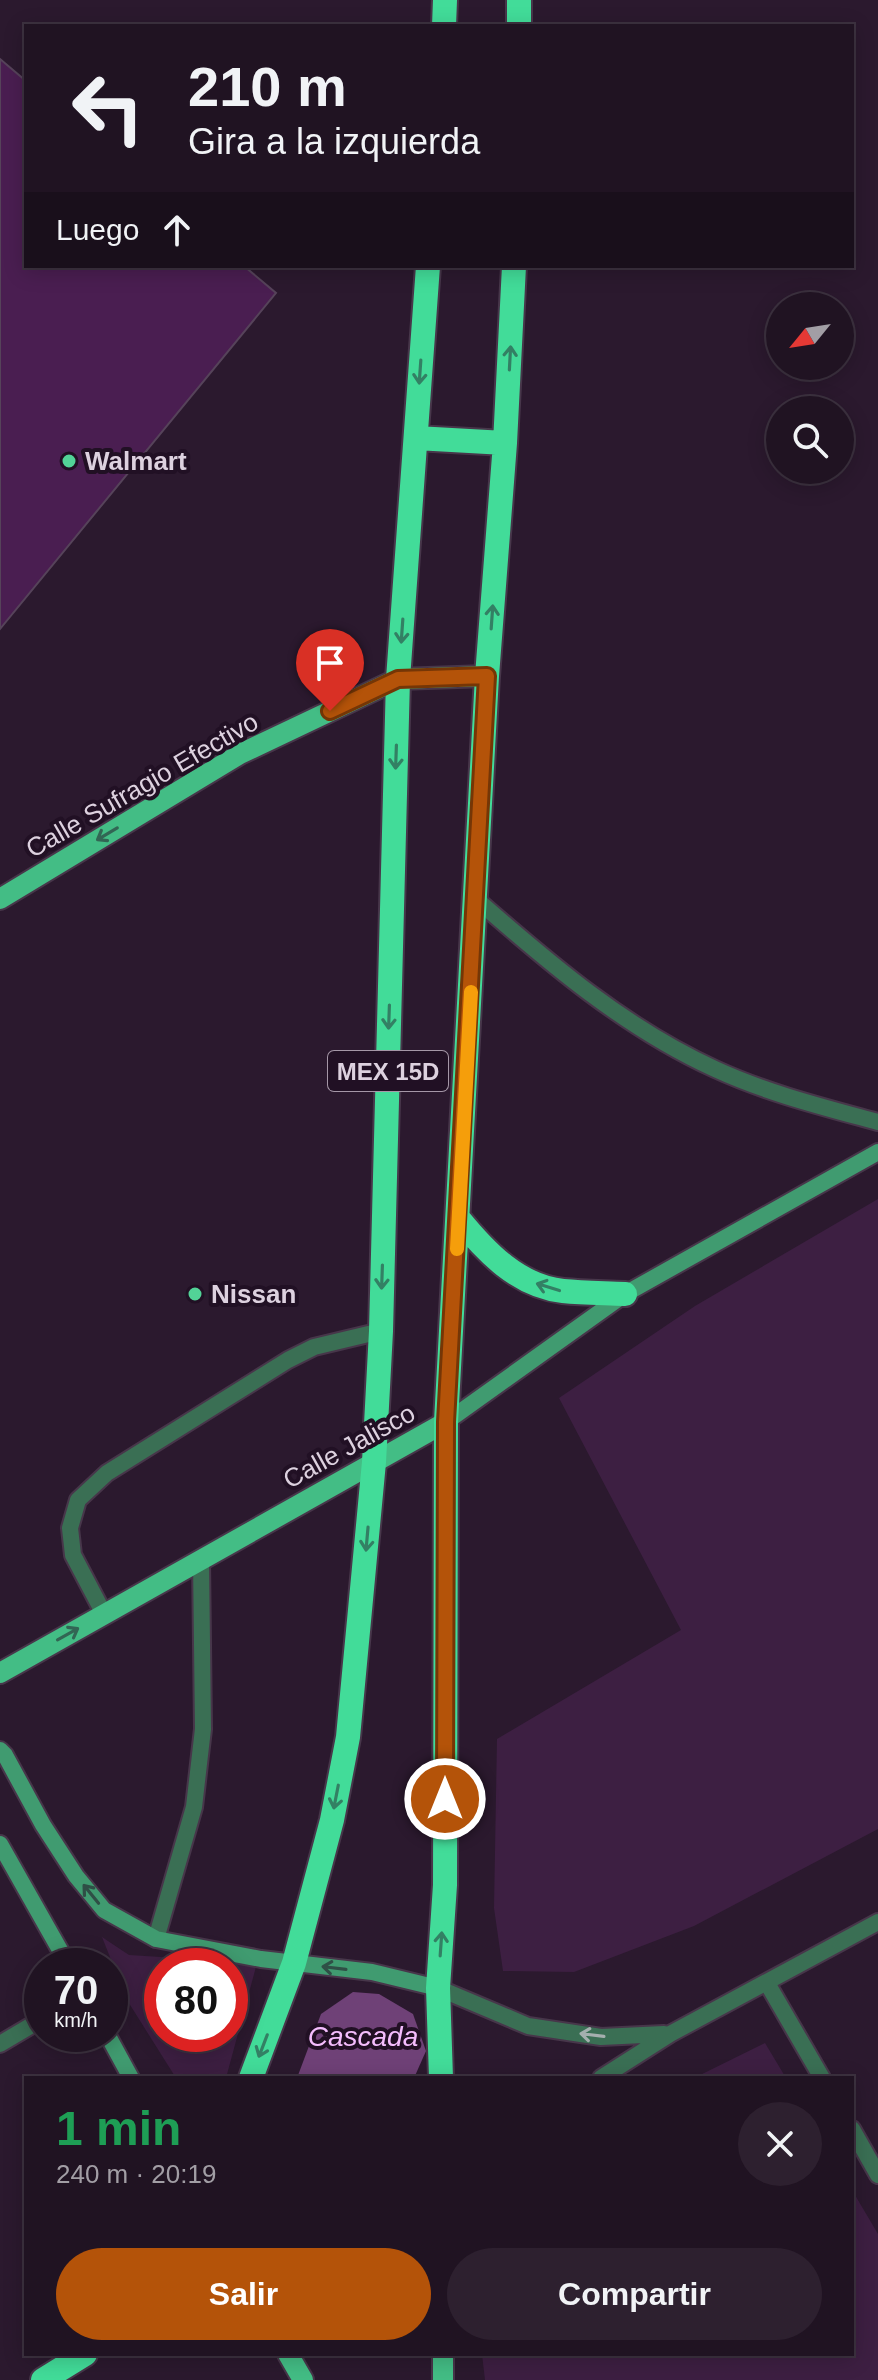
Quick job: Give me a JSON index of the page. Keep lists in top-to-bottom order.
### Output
{
  "streets": {
    "highway": ["MEX 15D"],
    "main road": ["Calle Sufragio Efectivo", "Calle Jalisco"]
  },
  "crossings": [
    ["Calle Sufragio Efectivo", "MEX 15D"],
    ["MEX 15D", "Calle Jalisco"]
  ],
  "one_way": ["Calle Sufragio Efectivo"],
  "water": ["Cascada"],
  "places": ["Walmart", "Nissan"],
  "north": "bottom left",
  "page": {
    "turn": ["210 m", "Gira a la izquierda"],
    "then": "Luego",
    "speed": "70 km/h",
    "limit": "80",
    "heading": ["1 min", "240 m · 20:19"],
    "buttons": ["Salir", "Compartir"]
  }
}
